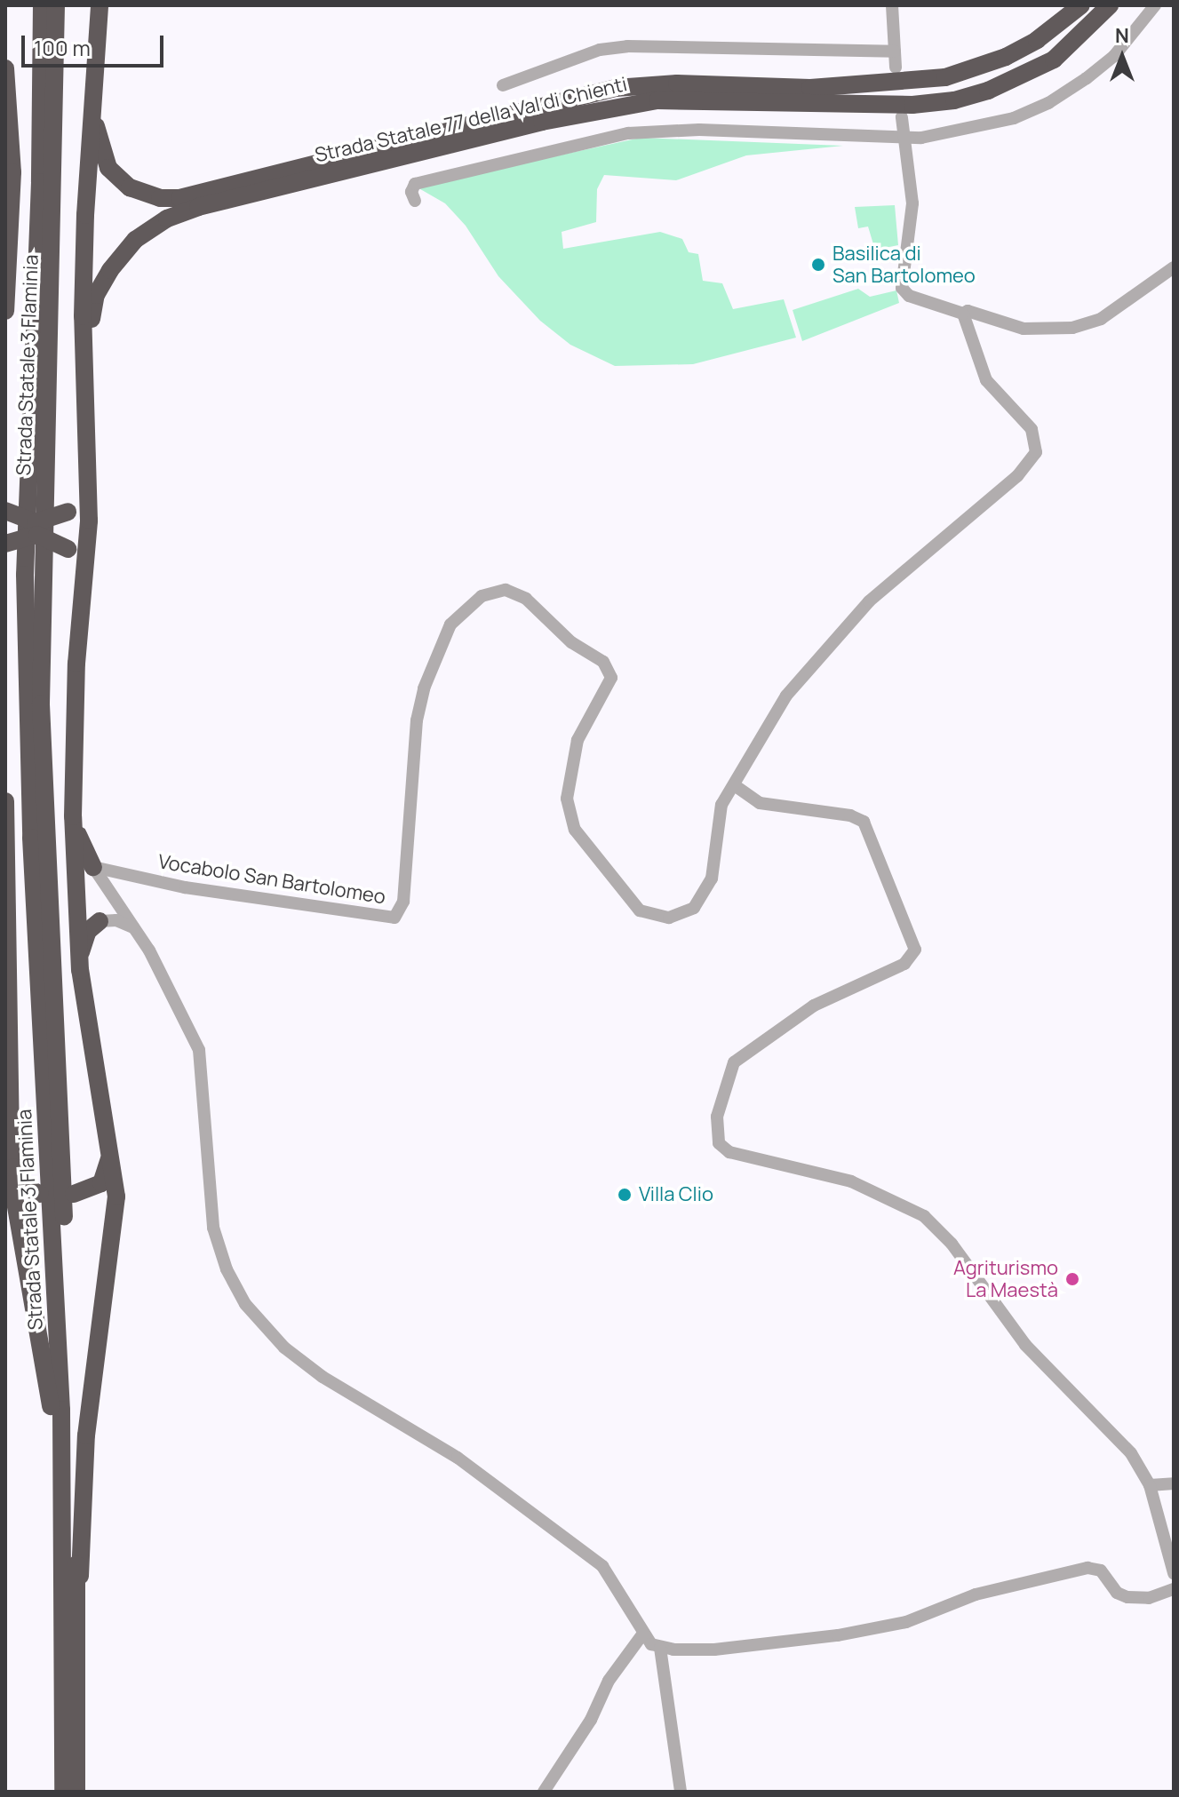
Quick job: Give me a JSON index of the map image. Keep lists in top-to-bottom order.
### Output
{
  "streets": {
    "highway": ["Strada Statale 77 della Val di Chienti", "Strada Statale 3 Flaminia"],
    "street": ["Vocabolo San Bartolomeo"]
  },
  "places": ["Basilica di San Bartolomeo", "Villa Clio", "Agriturismo La Maestà"],
  "scale_bar": "100 m",
  "north": "top"
}
